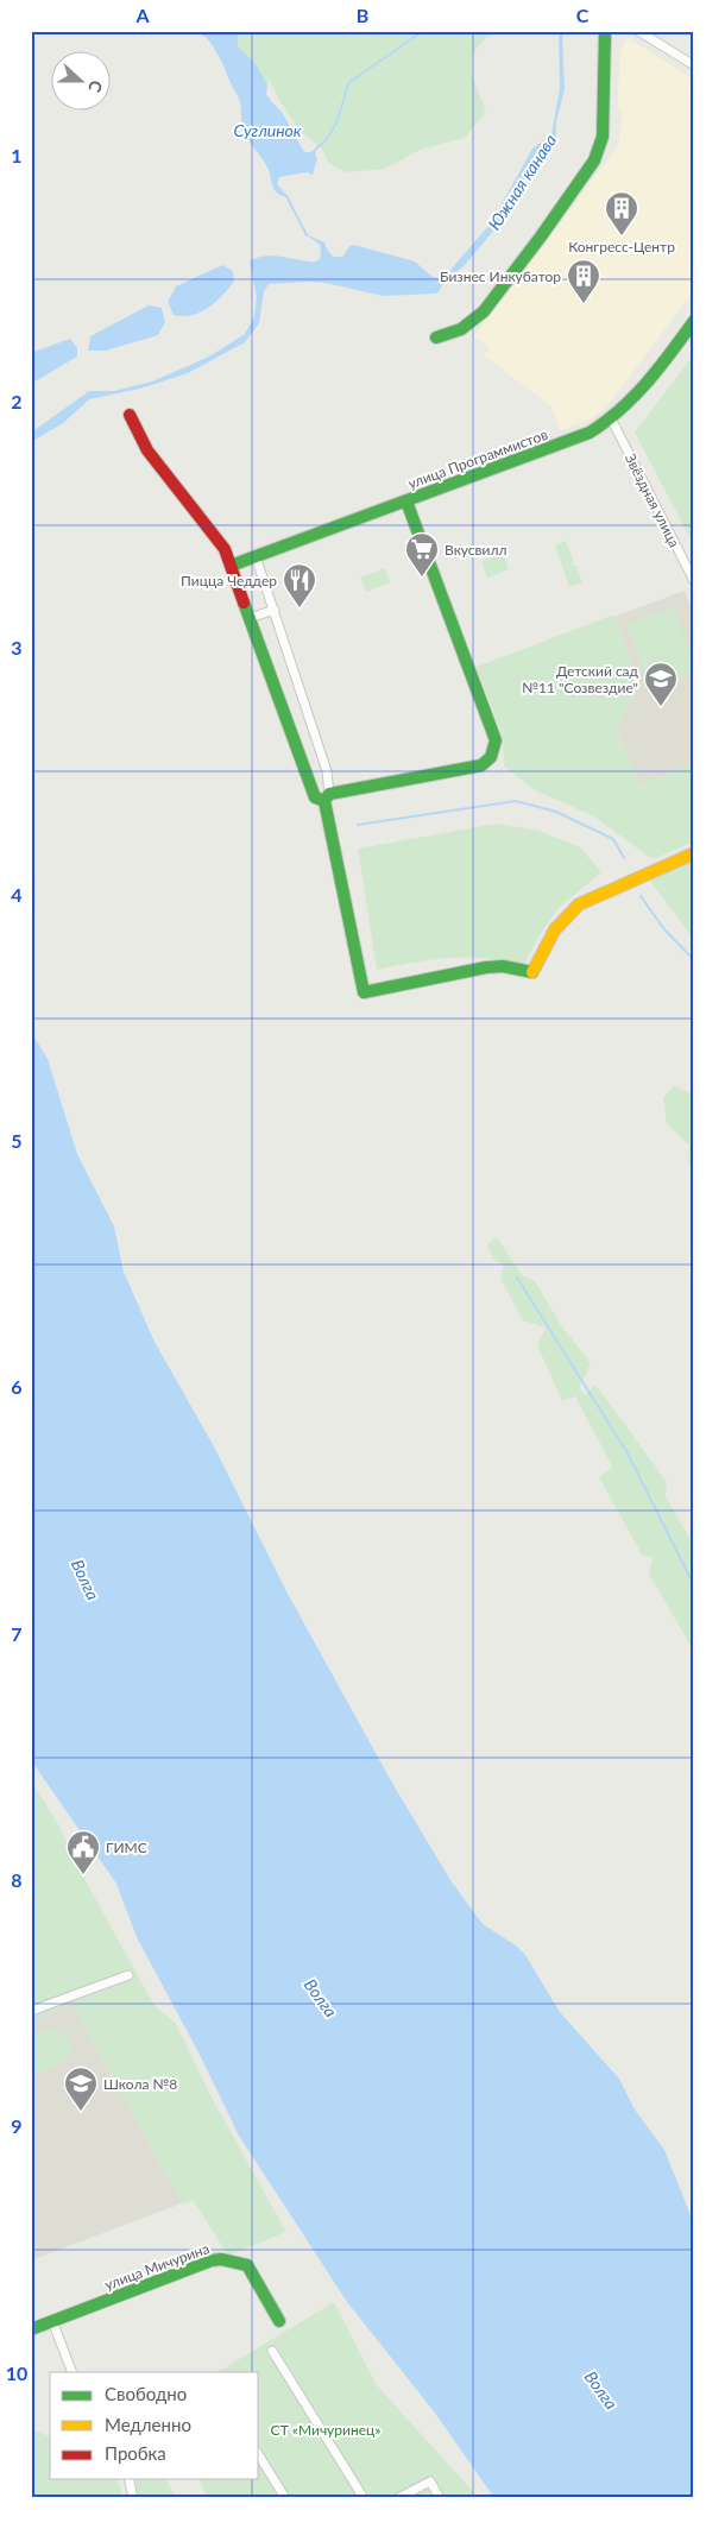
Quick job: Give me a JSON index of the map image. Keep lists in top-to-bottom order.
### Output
{
  "streets": {
    "street": ["улица Программистов", "Звёздная улица", "улица Мичурина"]
  },
  "crossings": [
    ["улица Программистов", "Звёздная улица"]
  ],
  "water": ["Суглинок", "Южная канава", "Волга"],
  "parks": ["СТ «Мичуринец»"],
  "places": {
    "building": ["Конгресс-Центр", "Бизнес Инкубатор"],
    "supermarket": ["Вкусвилл"],
    "restaurant": ["Пицца Чеддер"],
    "school or university": ["Детский сад №11 \"Созвездие\"", "Школа №8"],
    "public building": ["ГИМС"]
  },
  "legend": ["Свободно", "Медленно", "Пробка"],
  "north": "right",
  "grid": {
    "columns": ["A", "B", "C"],
    "rows": [
      "1",
      "2",
      "3",
      "4",
      "5",
      "6",
      "7",
      "8",
      "9",
      "10"
    ]
  }
}
